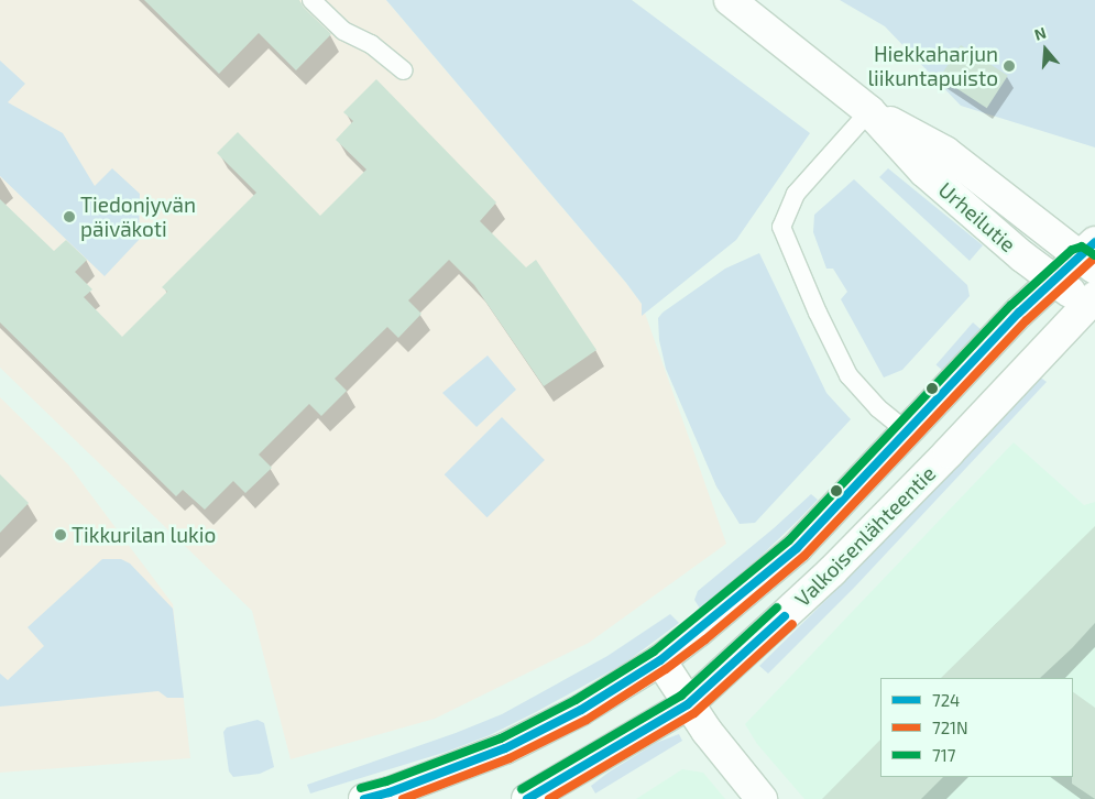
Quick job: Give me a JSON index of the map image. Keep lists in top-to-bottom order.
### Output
{
  "streets": {
    "main road": ["Urheilutie", "Valkoisenlähteentie"]
  },
  "crossings": [
    ["Urheilutie", "Valkoisenlähteentie"]
  ],
  "places": ["Hiekkaharjun liikuntapuisto", "Tiedonjyvän päiväkoti", "Tikkurilan lukio"],
  "lines": ["transit line 724", "transit line 717", "transit line 721N"],
  "legend": ["724", "721N", "717"],
  "north": "top"
}
